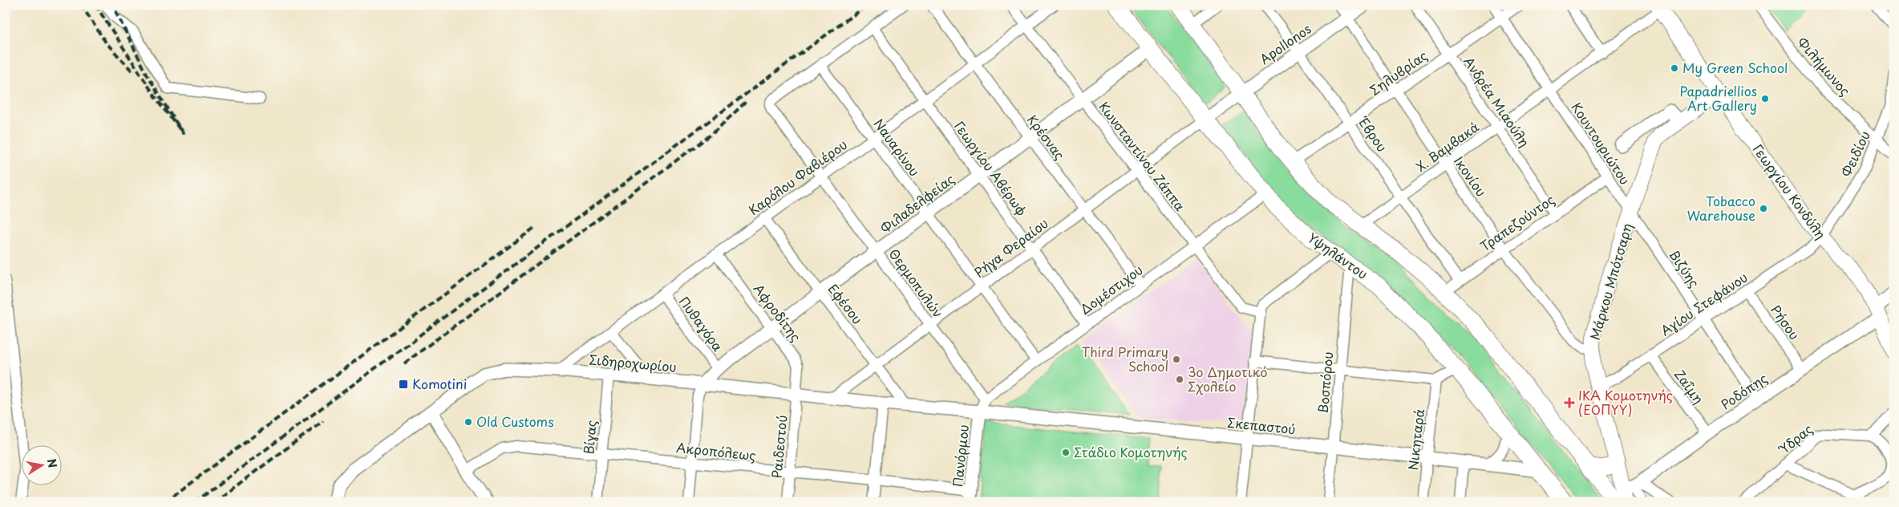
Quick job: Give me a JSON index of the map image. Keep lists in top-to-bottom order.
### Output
{
  "streets": {
    "main road": ["Γεωργίου Κονδύλη", "Υψηλάντου", "Μάρκου Μπότσαρη"],
    "street": [
      "Apollonos",
      "Φιλήμωνος",
      "Σηλυβρίας",
      "Ανδρέα Μιαούλη",
      "Έβρου",
      "Κρέσνας",
      "Κουντουριώτου",
      "Χ. Βαμβακά",
      "Ναυαρίνου",
      "Φειδίου",
      "Κωνσταντίνου Ζάππα",
      "Γεωργίου Αβέρωφ",
      "Ικονίου",
      "Καρόλου Φαβιέρου",
      "Φιλαδελφείας",
      "Τραπεζούντος",
      "Ρήγα Φεραίου",
      "Βιζύης",
      "Θερμοπυλών",
      "Δομέστιχου",
      "Εφέσου",
      "Αγίου Στεφάνου",
      "Αφροδίτης",
      "Ρήσου",
      "Πυθαγόρα",
      "Σιδηροχωρίου",
      "Βοσπόρου",
      "Ζαΐμη",
      "Ροδόπης",
      "Σκεπαστού",
      "Βίγας",
      "Ύδρας",
      "Νικηταρά",
      "Ραιδεστού",
      "Ακροπόλεως",
      "Πανόρμου"
    ]
  },
  "crossings": [
    ["Apollonos", "Έβρου"],
    ["Apollonos", "Ικονίου"],
    ["Apollonos", "Ρήγα Φεραίου"],
    ["Apollonos", "Υψηλάντου"],
    ["Φιλήμωνος", "Φειδίου"],
    ["Σηλυβρίας", "Ανδρέα Μιαούλη"],
    ["Σηλυβρίας", "Έβρου"],
    ["Σηλυβρίας", "Κουντουριώτου"],
    ["Σηλυβρίας", "Ικονίου"],
    ["Ανδρέα Μιαούλη", "Χ. Βαμβακά"],
    ["Ανδρέα Μιαούλη", "Τραπεζούντος"],
    ["Έβρου", "Χ. Βαμβακά"],
    ["Έβρου", "Τραπεζούντος"],
    ["Κρέσνας", "Καρόλου Φαβιέρου"],
    ["Κρέσνας", "Φιλαδελφείας"],
    ["Κρέσνας", "Ρήγα Φεραίου"],
    ["Κρέσνας", "Δομέστιχου"],
    ["Κουντουριώτου", "Χ. Βαμβακά"],
    ["Κουντουριώτου", "Τραπεζούντος"],
    ["Κουντουριώτου", "Βιζύης"],
    ["Κουντουριώτου", "Μάρκου Μπότσαρη"],
    ["Χ. Βαμβακά", "Ικονίου"],
    ["Χ. Βαμβακά", "Γεωργίου Κονδύλη"],
    ["Ναυαρίνου", "Καρόλου Φαβιέρου"],
    ["Ναυαρίνου", "Φιλαδελφείας"],
    ["Ναυαρίνου", "Ρήγα Φεραίου"],
    ["Ναυαρίνου", "Θερμοπυλών"],
    ["Ναυαρίνου", "Δομέστιχου"],
    ["Φειδίου", "Γεωργίου Κονδύλη"],
    ["Φειδίου", "Αγίου Στεφάνου"],
    ["Κωνσταντίνου Ζάππα", "Καρόλου Φαβιέρου"],
    ["Κωνσταντίνου Ζάππα", "Φιλαδελφείας"],
    ["Κωνσταντίνου Ζάππα", "Ρήγα Φεραίου"],
    ["Κωνσταντίνου Ζάππα", "Δομέστιχου"],
    ["Γεωργίου Αβέρωφ", "Καρόλου Φαβιέρου"],
    ["Γεωργίου Αβέρωφ", "Φιλαδελφείας"],
    ["Γεωργίου Αβέρωφ", "Ρήγα Φεραίου"],
    ["Γεωργίου Αβέρωφ", "Δομέστιχου"],
    ["Ικονίου", "Τραπεζούντος"],
    ["Ικονίου", "Μάρκου Μπότσαρη"],
    ["Καρόλου Φαβιέρου", "Θερμοπυλών"],
    ["Καρόλου Φαβιέρου", "Εφέσου"],
    ["Καρόλου Φαβιέρου", "Αφροδίτης"],
    ["Καρόλου Φαβιέρου", "Πυθαγόρα"],
    ["Καρόλου Φαβιέρου", "Σιδηροχωρίου"],
    ["Γεωργίου Κονδύλη", "Μάρκου Μπότσαρη"],
    ["Γεωργίου Κονδύλη", "Αγίου Στεφάνου"],
    ["Γεωργίου Κονδύλη", "Ροδόπης"],
    ["Φιλαδελφείας", "Υψηλάντου"],
    ["Φιλαδελφείας", "Θερμοπυλών"],
    ["Φιλαδελφείας", "Εφέσου"],
    ["Φιλαδελφείας", "Αφροδίτης"],
    ["Φιλαδελφείας", "Πυθαγόρα"],
    ["Φιλαδελφείας", "Σιδηροχωρίου"],
    ["Ρήγα Φεραίου", "Υψηλάντου"],
    ["Ρήγα Φεραίου", "Θερμοπυλών"],
    ["Ρήγα Φεραίου", "Εφέσου"],
    ["Ρήγα Φεραίου", "Σιδηροχωρίου"],
    ["Υψηλάντου", "Δομέστιχου"],
    ["Υψηλάντου", "Βοσπόρου"],
    ["Υψηλάντου", "Σκεπαστού"],
    ["Βιζύης", "Μάρκου Μπότσαρη"],
    ["Βιζύης", "Αγίου Στεφάνου"],
    ["Βιζύης", "Ροδόπης"],
    ["Μάρκου Μπότσαρη", "Αγίου Στεφάνου"],
    ["Μάρκου Μπότσαρη", "Ροδόπης"],
    ["Θερμοπυλών", "Δομέστιχου"],
    ["Εφέσου", "Σιδηροχωρίου"],
    ["Αγίου Στεφάνου", "Ρήσου"],
    ["Αγίου Στεφάνου", "Ζαΐμη"],
    ["Αφροδίτης", "Σιδηροχωρίου"],
    ["Αφροδίτης", "Ραιδεστού"],
    ["Ρήσου", "Ροδόπης"],
    ["Σιδηροχωρίου", "Σκεπαστού"],
    ["Σιδηροχωρίου", "Βίγας"],
    ["Σιδηροχωρίου", "Ραιδεστού"],
    ["Σιδηροχωρίου", "Πανόρμου"],
    ["Βοσπόρου", "Σκεπαστού"],
    ["Ζαΐμη", "Ροδόπης"],
    ["Σκεπαστού", "Νικηταρά"],
    ["Σκεπαστού", "Πανόρμου"],
    ["Βίγας", "Ακροπόλεως"],
    ["Ραιδεστού", "Ακροπόλεως"],
    ["Ακροπόλεως", "Πανόρμου"]
  ],
  "places": {
    "other": [
      "My Green School",
      "Papadriellios Art Gallery",
      "Tobacco Warehouse",
      "Third Primary School",
      "3ο Δημοτικό Σχολείο",
      "Old Customs",
      "Στάδιο Κομοτηνής"
    ],
    "transit": ["Komotini"],
    "health": ["ΙΚΑ Κομοτηνής (ΕΟΠΥΥ)"]
  },
  "north": "right"
}
